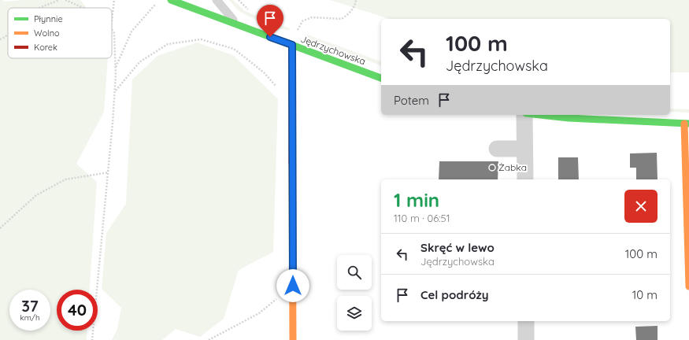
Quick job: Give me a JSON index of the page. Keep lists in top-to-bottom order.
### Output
{
  "streets": {
    "street": ["Jędrzychowska"]
  },
  "places": ["Żabka"],
  "legend": ["Płynnie", "Wolno", "Korek"],
  "page": {
    "turn": ["100 m", "Jędrzychowska"],
    "then": "Potem",
    "heading": ["1 min", "110 m · 06:51"],
    "list": [
      {
        "name": "Skręć w lewo",
        "note": "Jędrzychowska",
        "value": "100 m"
      },
      {
        "name": "Cel podróży",
        "value": "10 m"
      }
    ],
    "speed": "37 km/h",
    "limit": "40"
  }
}
